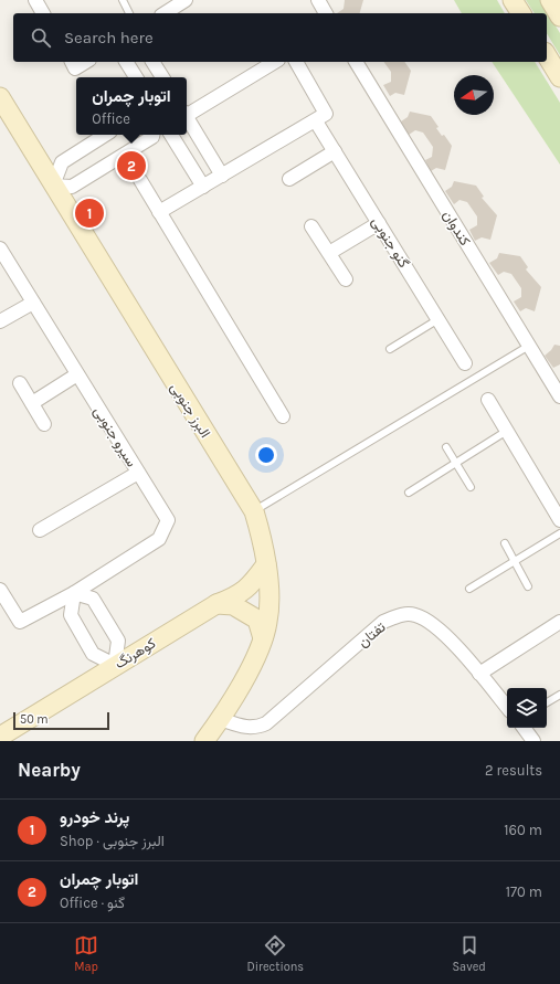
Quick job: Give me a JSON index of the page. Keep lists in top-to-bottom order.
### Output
{
  "streets": {
    "street": [
      "کندوان",
      "گنو جنوبی",
      "البرز جنوبی",
      "سیرو جنوبی",
      "تفتان",
      "کوهرنگ"
    ]
  },
  "crossings": [
    ["البرز جنوبی", "تفتان"],
    ["البرز جنوبی", "کوهرنگ"]
  ],
  "scale_bar": "50 m",
  "north": "left",
  "page": {
    "search": "Search here",
    "popup": ["اتوبار چمران", "Office"],
    "pins": ["2", "1"],
    "scale": "50 m",
    "heading": ["Nearby", "2 results"],
    "list": [
      {
        "mark": "1",
        "name": "پرند خودرو",
        "note": "Shop · البرز جنوبی",
        "value": "160 m"
      },
      {
        "mark": "2",
        "name": "اتوبار چمران",
        "note": "Office · گنو",
        "value": "170 m"
      }
    ],
    "nav": ["Map", "Directions", "Saved"]
  }
}
